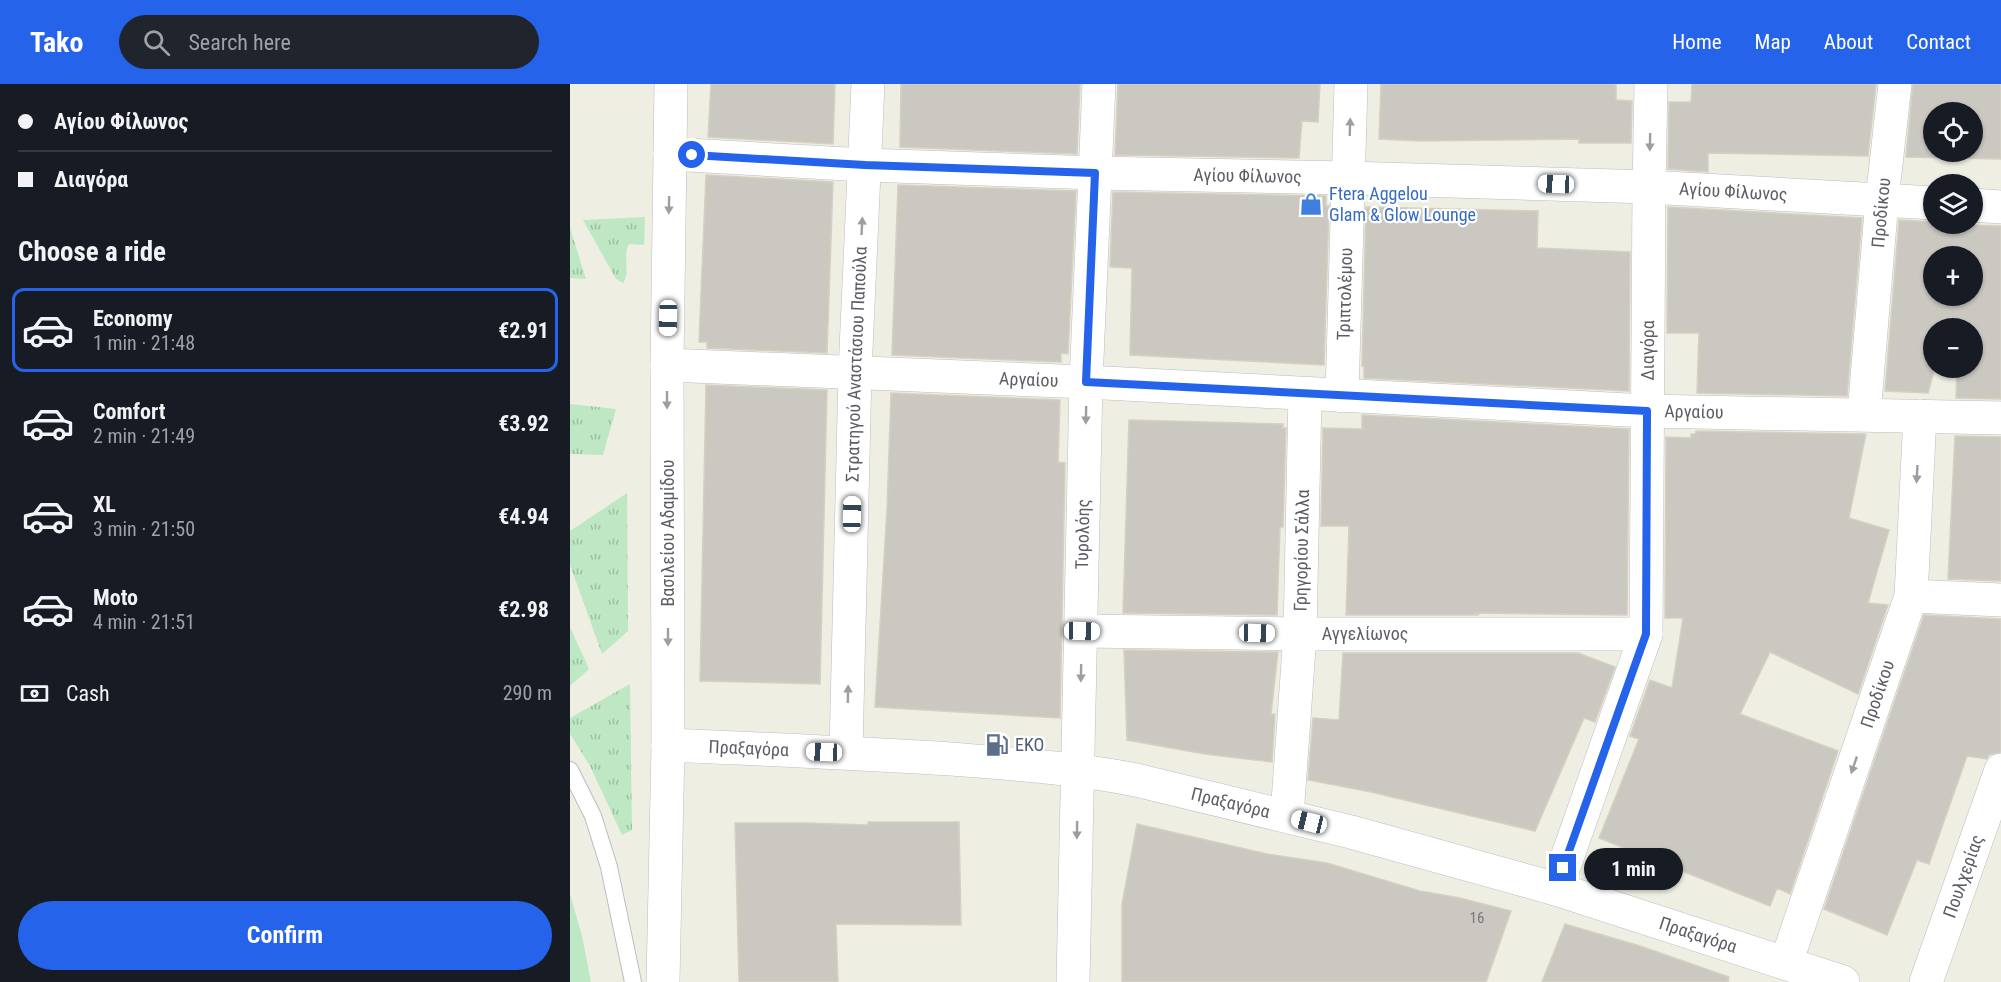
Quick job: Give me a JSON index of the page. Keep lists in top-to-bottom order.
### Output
{
  "streets": {
    "street": [
      "Αγίου Φίλωνος",
      "Προδίκου",
      "Τριπτολέμου",
      "Διαγόρα",
      "Στρατηγού Αναστάσιου Παπούλα",
      "Αργαίου",
      "Βασιλείου Αδαμίδου",
      "Τυρολόης",
      "Γρηγορίου Σάλλα",
      "Αγγελίωνος",
      "Πραξαγόρα",
      "Πουλχερίας"
    ]
  },
  "crossings": [
    ["Αγίου Φίλωνος", "Προδίκου"],
    ["Αγίου Φίλωνος", "Τριπτολέμου"],
    ["Αγίου Φίλωνος", "Διαγόρα"],
    ["Αγίου Φίλωνος", "Στρατηγού Αναστάσιου Παπούλα"],
    ["Αγίου Φίλωνος", "Βασιλείου Αδαμίδου"],
    ["Αγίου Φίλωνος", "Τυρολόης"],
    ["Προδίκου", "Αργαίου"],
    ["Προδίκου", "Πραξαγόρα"],
    ["Τριπτολέμου", "Αργαίου"],
    ["Διαγόρα", "Αργαίου"],
    ["Διαγόρα", "Αγγελίωνος"],
    ["Διαγόρα", "Πραξαγόρα"],
    ["Στρατηγού Αναστάσιου Παπούλα", "Αργαίου"],
    ["Στρατηγού Αναστάσιου Παπούλα", "Πραξαγόρα"],
    ["Αργαίου", "Βασιλείου Αδαμίδου"],
    ["Αργαίου", "Τυρολόης"],
    ["Αργαίου", "Γρηγορίου Σάλλα"],
    ["Βασιλείου Αδαμίδου", "Πραξαγόρα"],
    ["Τυρολόης", "Αγγελίωνος"],
    ["Τυρολόης", "Πραξαγόρα"],
    ["Γρηγορίου Σάλλα", "Αγγελίωνος"],
    ["Γρηγορίου Σάλλα", "Πραξαγόρα"]
  ],
  "one_way": [
    "Προδίκου",
    "Στρατηγού Αναστάσιου Παπούλα",
    "Βασιλείου Αδαμίδου",
    "Τυρολόης"
  ],
  "places": {
    "shop": ["Ftera Aggelou Glam & Glow Lounge"],
    "fuel station": ["EKO"]
  },
  "house_numbers": ["16"],
  "page": {
    "header": "Tako",
    "search": "Search here",
    "nav": [
      "Home",
      "Map",
      "About",
      "Contact"
    ],
    "banner": ["Αγίου Φίλωνος", "Διαγόρα"],
    "map_buttons": ["+", "−"],
    "heading": "Choose a ride",
    "list": [
      {
        "name": "Economy",
        "note": "1 min · 21:48",
        "value": "€2.91"
      },
      {
        "name": "Comfort",
        "note": "2 min · 21:49",
        "value": "€3.92"
      },
      {
        "name": "XL",
        "note": "3 min · 21:50",
        "value": "€4.94"
      },
      {
        "name": "Moto",
        "note": "4 min · 21:51",
        "value": "€2.98"
      }
    ],
    "pay": ["Cash", "290 m"],
    "bubble": "1 min",
    "buttons": "Confirm"
  }
}
